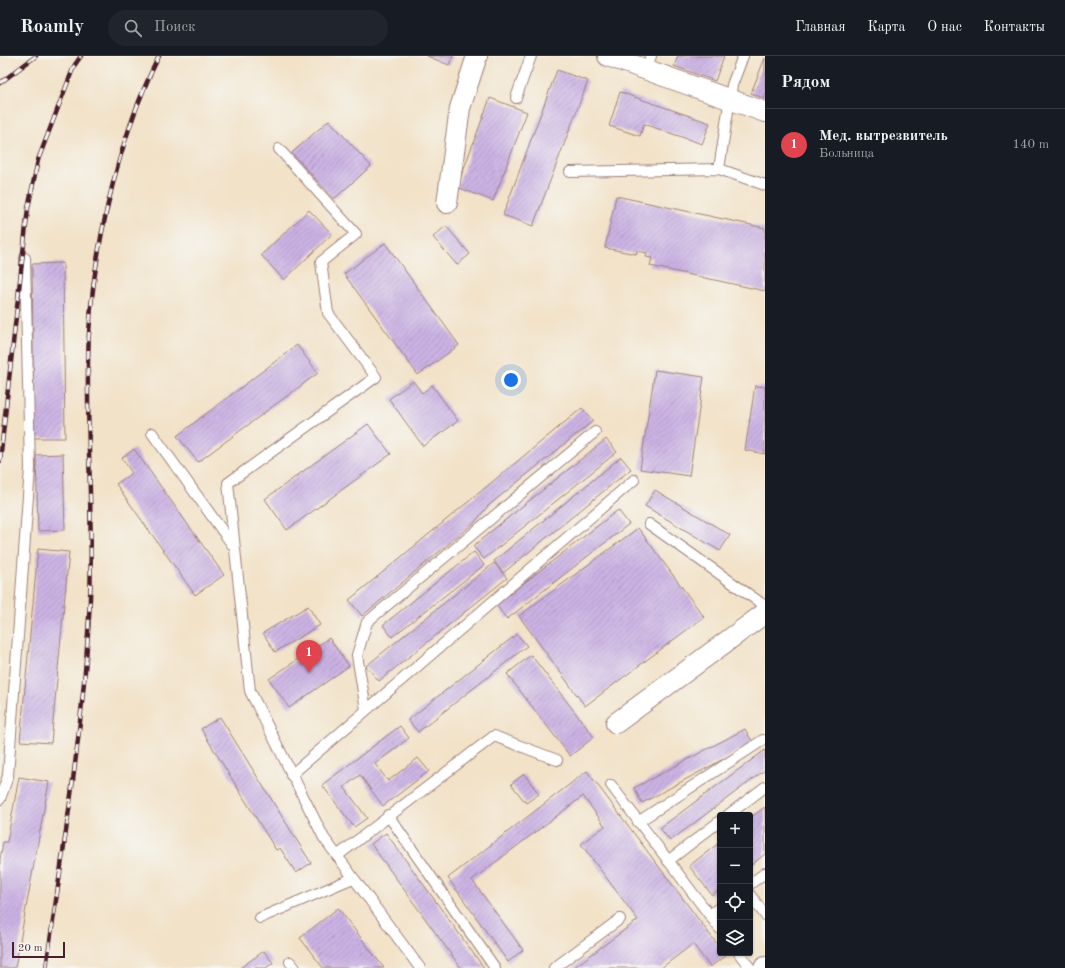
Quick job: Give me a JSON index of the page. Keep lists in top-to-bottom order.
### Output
{
  "scale_bar": "20 m",
  "page": {
    "header": "Roamly",
    "search": "Поиск",
    "nav": [
      "Главная",
      "Карта",
      "О нас",
      "Контакты"
    ],
    "heading": "Рядом",
    "list": [
      {
        "mark": "1",
        "name": "Мед. вытрезвитель",
        "note": "Больница",
        "value": "140 m"
      }
    ],
    "pins": "1",
    "map_buttons": ["+", "−"],
    "scale": "20 m"
  }
}
